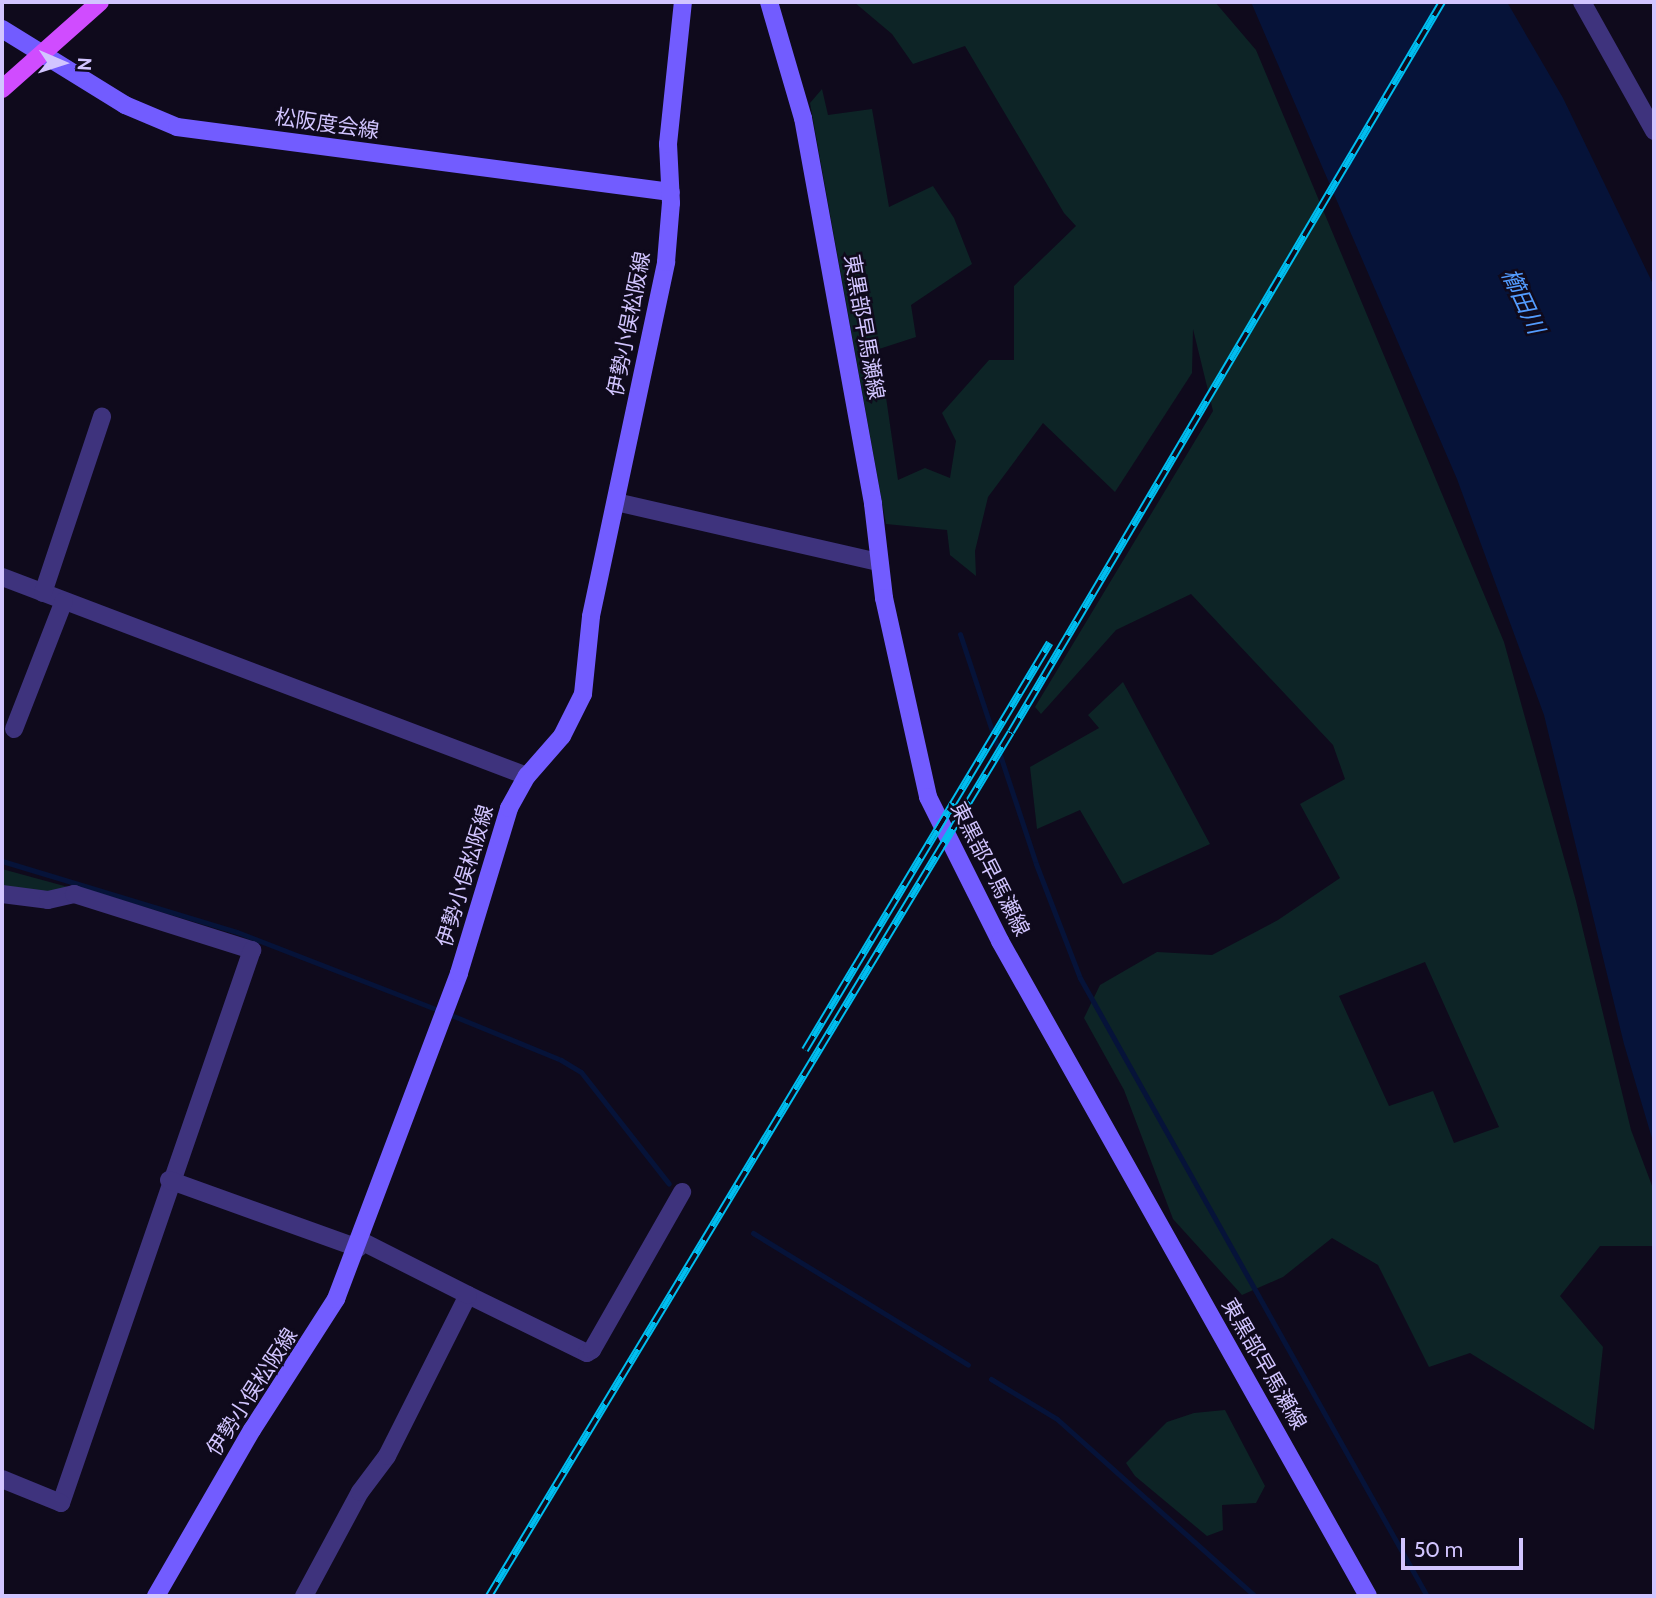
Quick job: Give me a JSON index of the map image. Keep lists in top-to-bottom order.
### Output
{
  "streets": {
    "main road": ["松阪度会線", "伊勢小俣松阪線", "東黒部早馬瀬線"]
  },
  "crossings": [
    ["松阪度会線", "伊勢小俣松阪線"]
  ],
  "water": ["櫛田川"],
  "scale_bar": "50 m",
  "north": "right"
}
